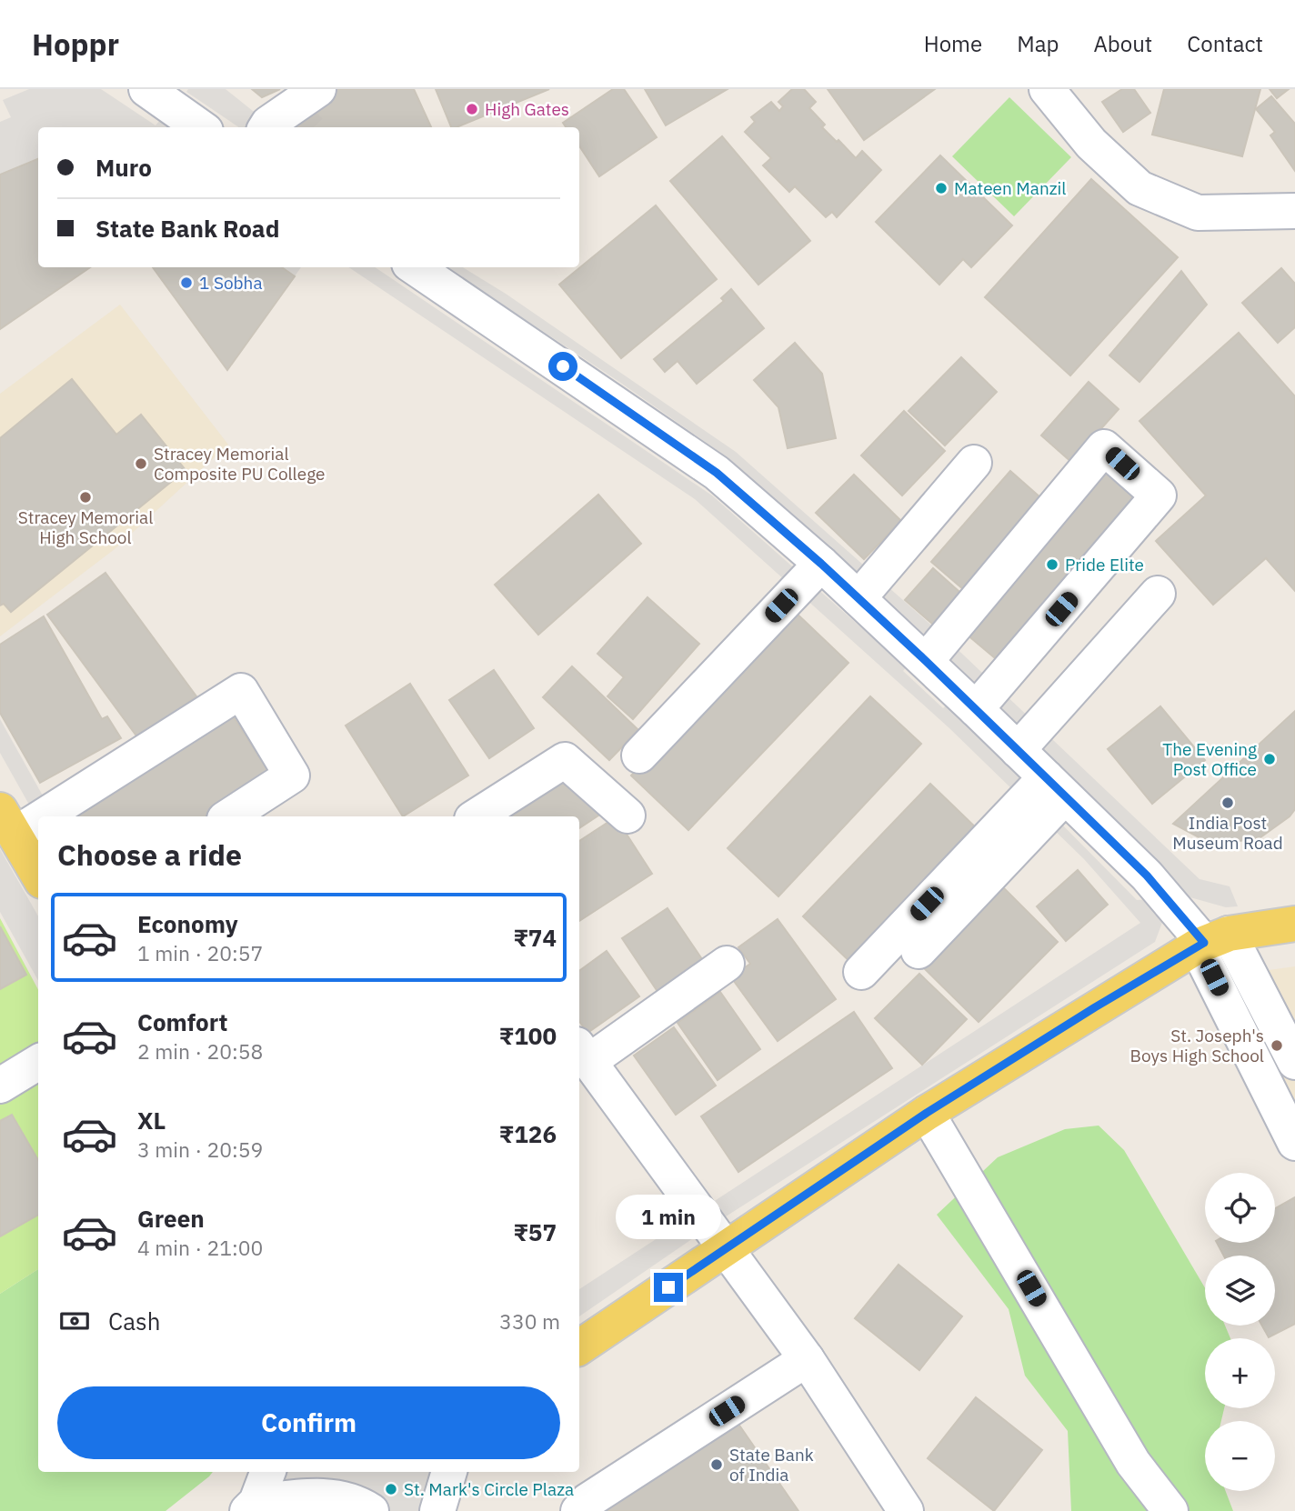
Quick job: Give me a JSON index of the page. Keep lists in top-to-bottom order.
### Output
{
  "places": [
    "High Gates",
    "Mateen Manzil",
    "1 Sobha",
    "Stracey Memorial Composite PU College",
    "Stracey Memorial High School",
    "Pride Elite",
    "The Evening Post Office",
    "India Post Museum Road",
    "St. Joseph's Boys High School",
    "State Bank of India",
    "St. Mark's Circle Plaza"
  ],
  "page": {
    "header": "Hoppr",
    "nav": [
      "Home",
      "Map",
      "About",
      "Contact"
    ],
    "banner": ["Muro", "State Bank Road"],
    "heading": "Choose a ride",
    "list": [
      {
        "name": "Economy",
        "note": "1 min · 20:57",
        "value": "₹74"
      },
      {
        "name": "Comfort",
        "note": "2 min · 20:58",
        "value": "₹100"
      },
      {
        "name": "XL",
        "note": "3 min · 20:59",
        "value": "₹126"
      },
      {
        "name": "Green",
        "note": "4 min · 21:00",
        "value": "₹57"
      }
    ],
    "map_buttons": ["+", "−"],
    "bubble": "1 min",
    "pay": ["Cash", "330 m"],
    "buttons": "Confirm"
  }
}
